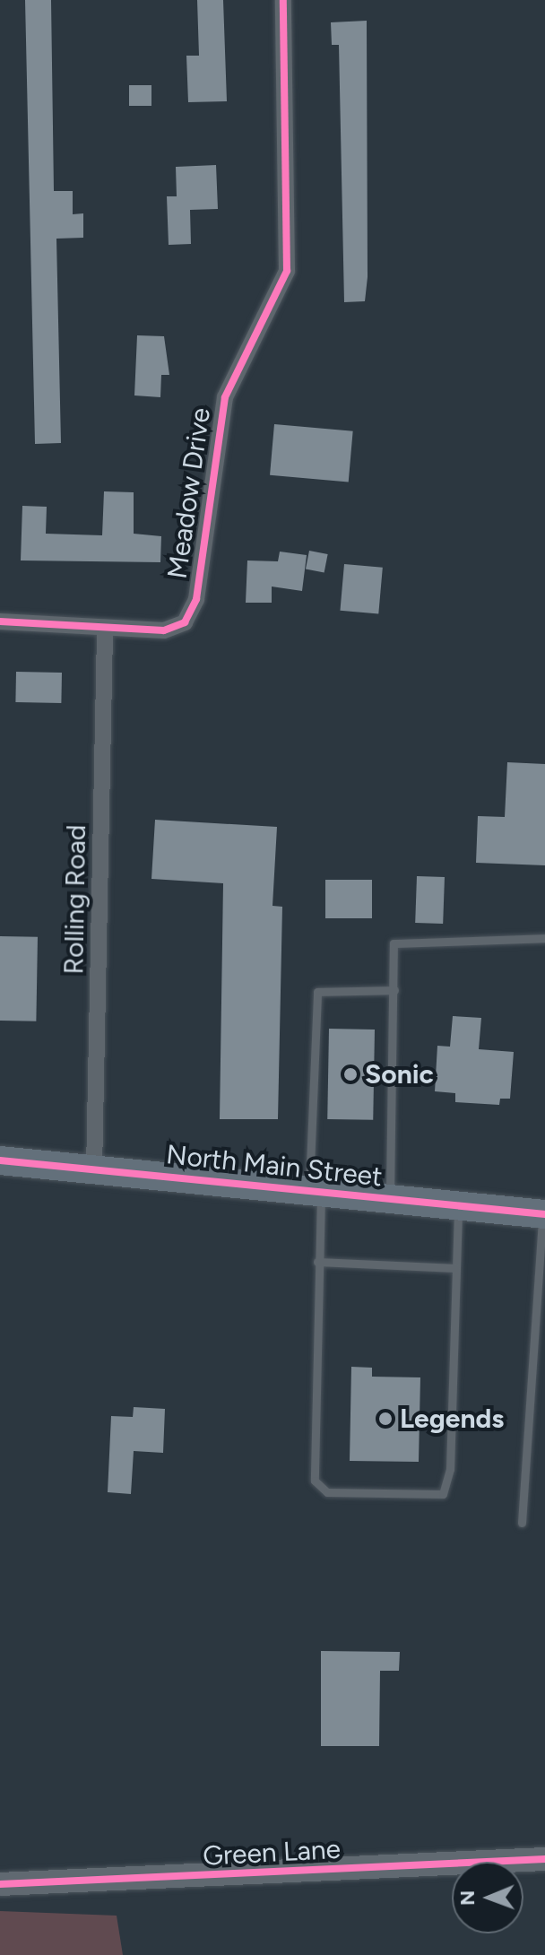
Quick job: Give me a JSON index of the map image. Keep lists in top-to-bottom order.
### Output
{
  "streets": {
    "highway": ["North Main Street"],
    "street": ["Meadow Drive", "Rolling Road", "Green Lane"]
  },
  "crossings": [
    ["Meadow Drive", "Rolling Road"],
    ["Rolling Road", "North Main Street"]
  ],
  "places": ["Sonic", "Legends"],
  "north": "left"
}
